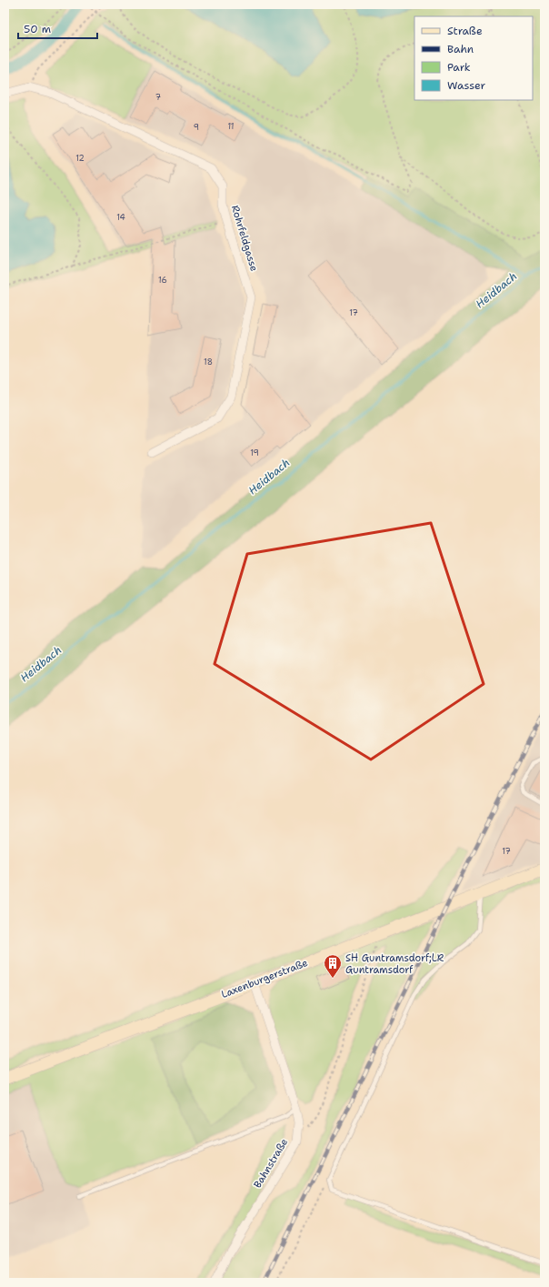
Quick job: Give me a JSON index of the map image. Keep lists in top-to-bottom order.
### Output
{
  "streets": {
    "street": ["Rohrfeldgasse", "Laxenburgerstraße", "Bahnstraße"]
  },
  "crossings": [
    ["Laxenburgerstraße", "Bahnstraße"]
  ],
  "water": ["Heidbach"],
  "places": {
    "building": ["SH Guntramsdorf;LR Guntramsdorf"]
  },
  "house_numbers": [
    "7",
    "11",
    "9",
    "12",
    "14",
    "16",
    "17",
    "18",
    "19",
    "17"
  ],
  "legend": [
    "Straße",
    "Bahn",
    "Park",
    "Wasser"
  ],
  "scale_bar": "50 m"
}
